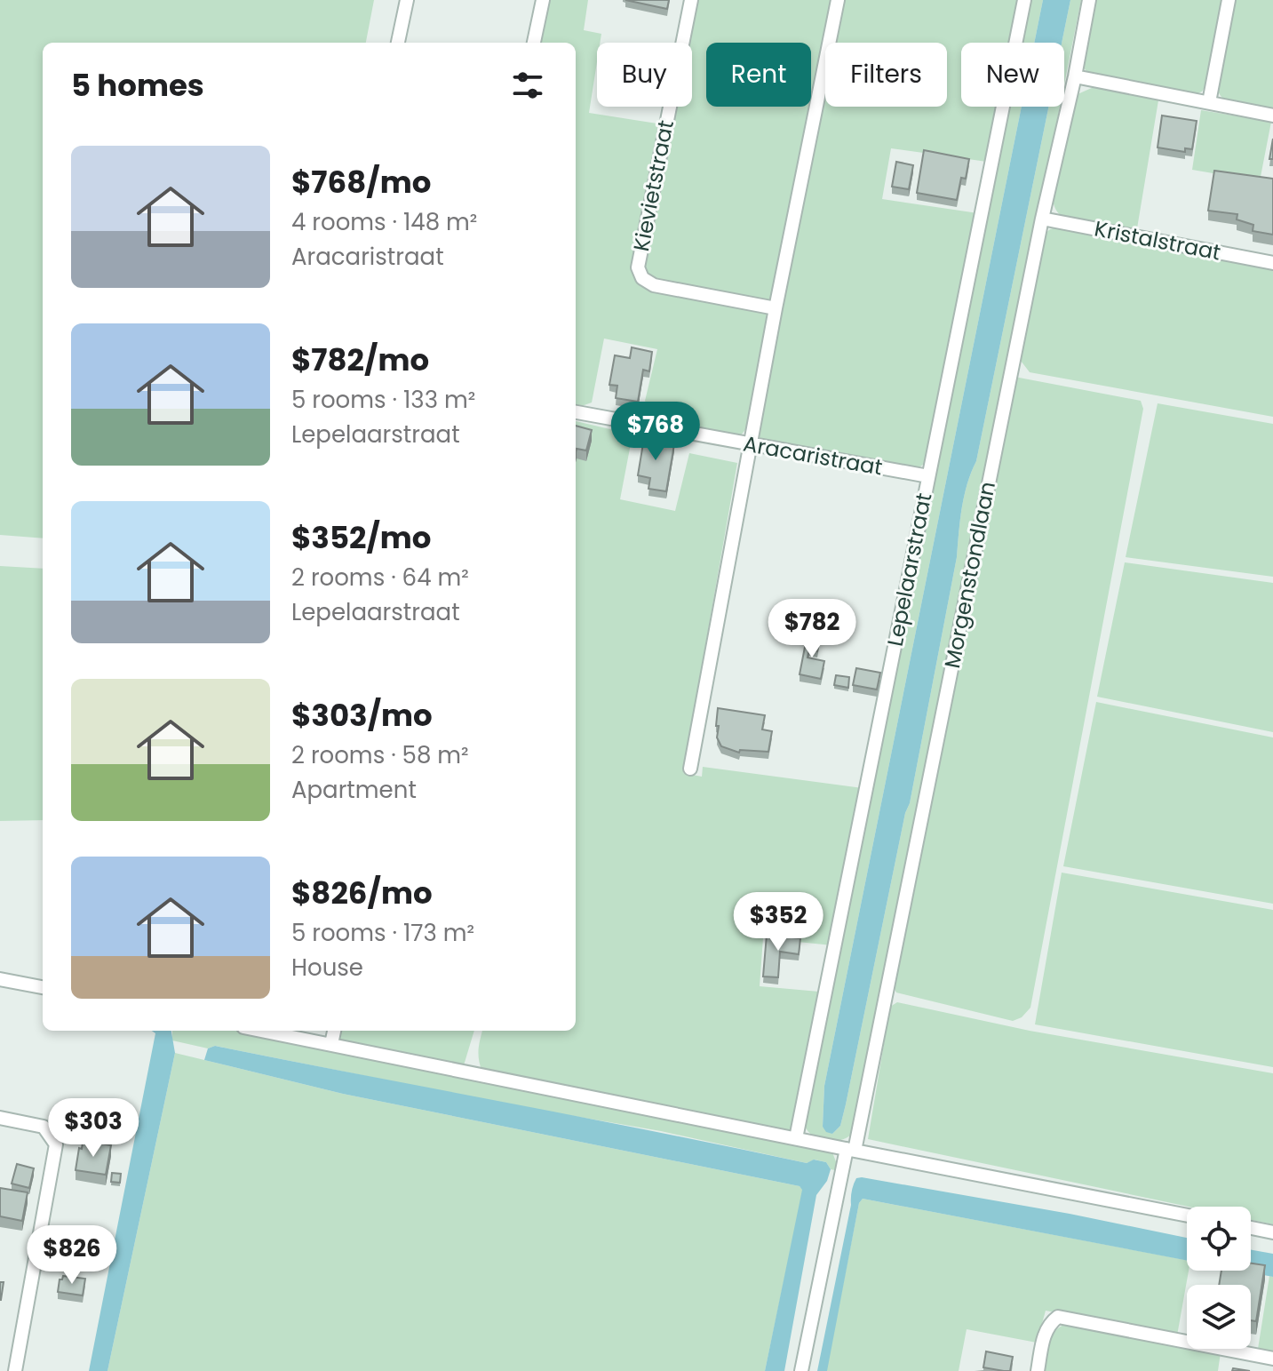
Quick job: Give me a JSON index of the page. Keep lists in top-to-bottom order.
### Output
{
  "streets": {
    "street": [
      "Kievietstraat",
      "Kristalstraat",
      "Aracaristraat",
      "Lepelaarstraat",
      "Morgenstondlaan"
    ]
  },
  "crossings": [
    ["Kristalstraat", "Morgenstondlaan"],
    ["Aracaristraat", "Lepelaarstraat"]
  ],
  "page": {
    "chip": [
      "Buy",
      "Rent",
      "Filters",
      "New"
    ],
    "heading": "5 homes",
    "list": [
      {
        "name": "$768/mo",
        "note": "4 rooms · 148 m² · Aracaristraat"
      },
      {
        "name": "$782/mo",
        "note": "5 rooms · 133 m² · Lepelaarstraat"
      },
      {
        "name": "$352/mo",
        "note": "2 rooms · 64 m² · Lepelaarstraat"
      },
      {
        "name": "$303/mo",
        "note": "2 rooms · 58 m² · Apartment"
      },
      {
        "name": "$826/mo",
        "note": "5 rooms · 173 m² · House"
      }
    ],
    "price": [
      "$768",
      "$782",
      "$352",
      "$303",
      "$826"
    ]
  }
}
